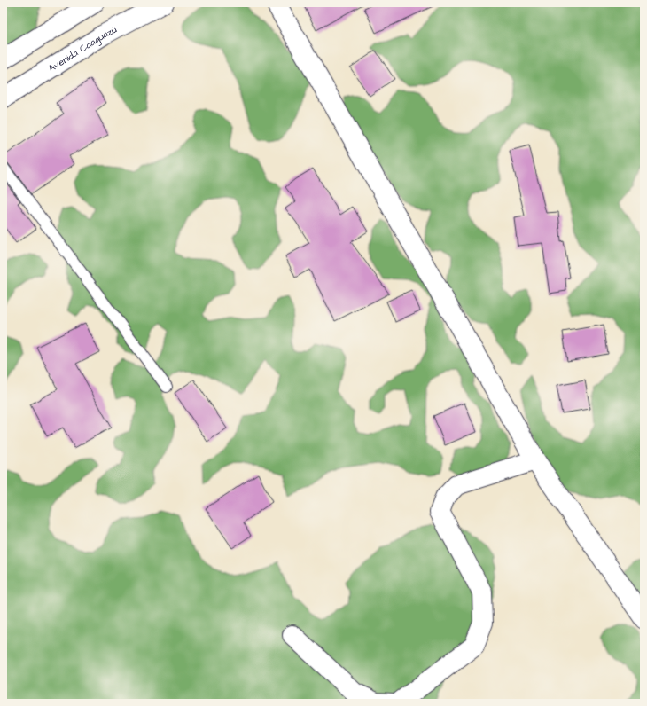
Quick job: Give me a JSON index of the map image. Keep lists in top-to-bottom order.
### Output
{
  "streets": {
    "street": ["Avenida Caaguazú"]
  }
}
